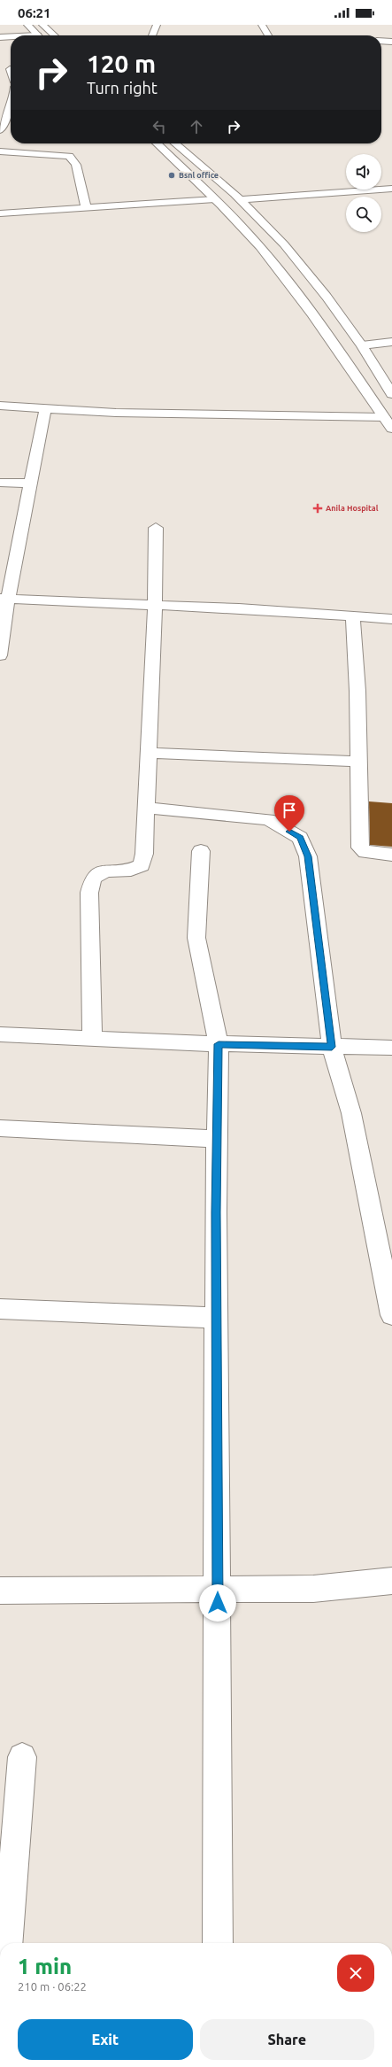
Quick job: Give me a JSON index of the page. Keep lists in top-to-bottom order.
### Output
{
  "places": {
    "other": ["Bsnl office"],
    "health": ["Anila Hospital"]
  },
  "page": {
    "status": "06:21",
    "turn": ["120 m", "Turn right"],
    "heading": ["1 min", "210 m · 06:22"],
    "buttons": ["Exit", "Share"]
  }
}
